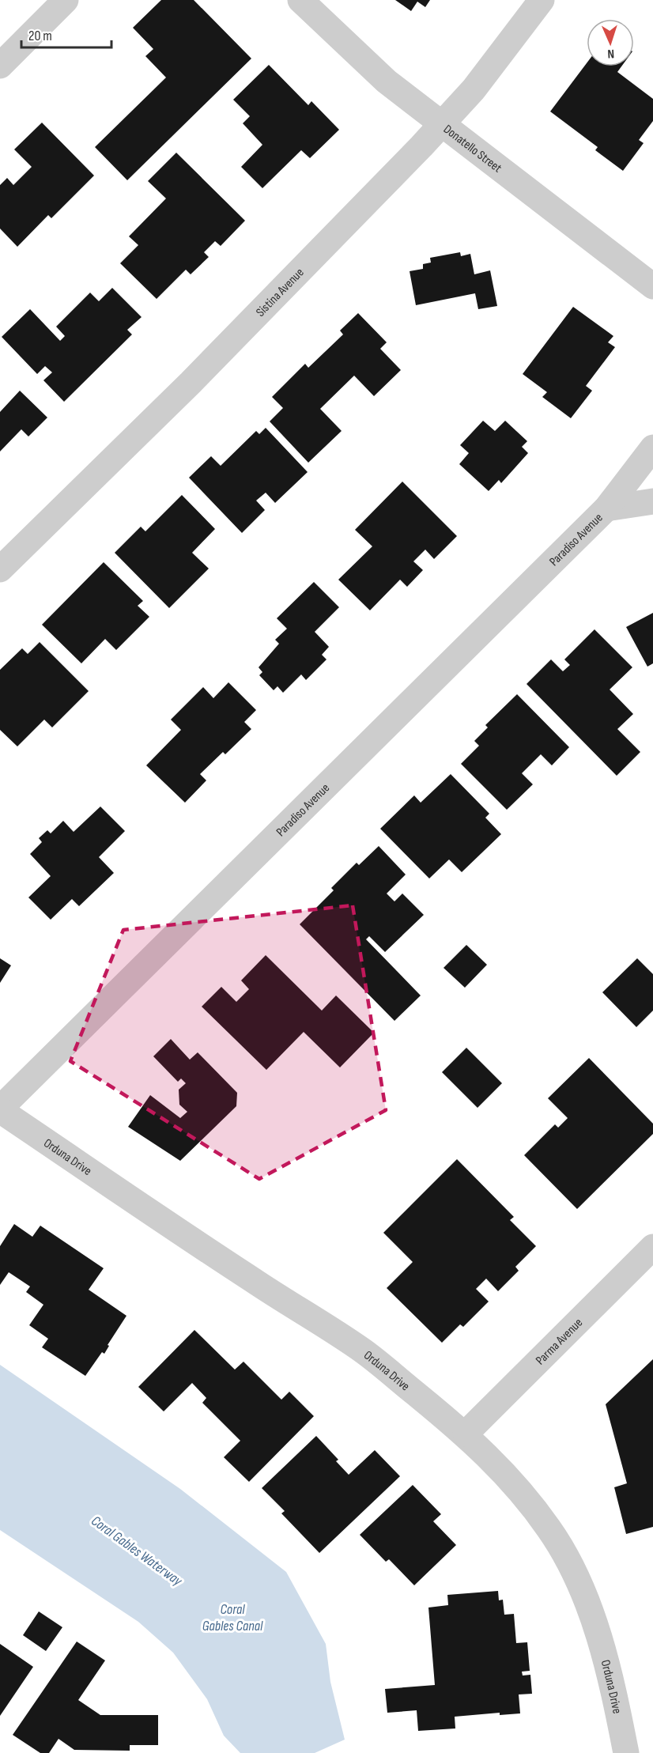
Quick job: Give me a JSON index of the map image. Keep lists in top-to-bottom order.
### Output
{
  "streets": {
    "street": [
      "Donatello Street",
      "Sistina Avenue",
      "Paradiso Avenue",
      "Orduna Drive",
      "Parma Avenue"
    ]
  },
  "crossings": [
    ["Donatello Street", "Sistina Avenue"],
    ["Paradiso Avenue", "Orduna Drive"],
    ["Orduna Drive", "Parma Avenue"]
  ],
  "water": ["Coral Gables Waterway", "Coral Gables Canal"],
  "scale_bar": "20 m",
  "north": "bottom"
}
